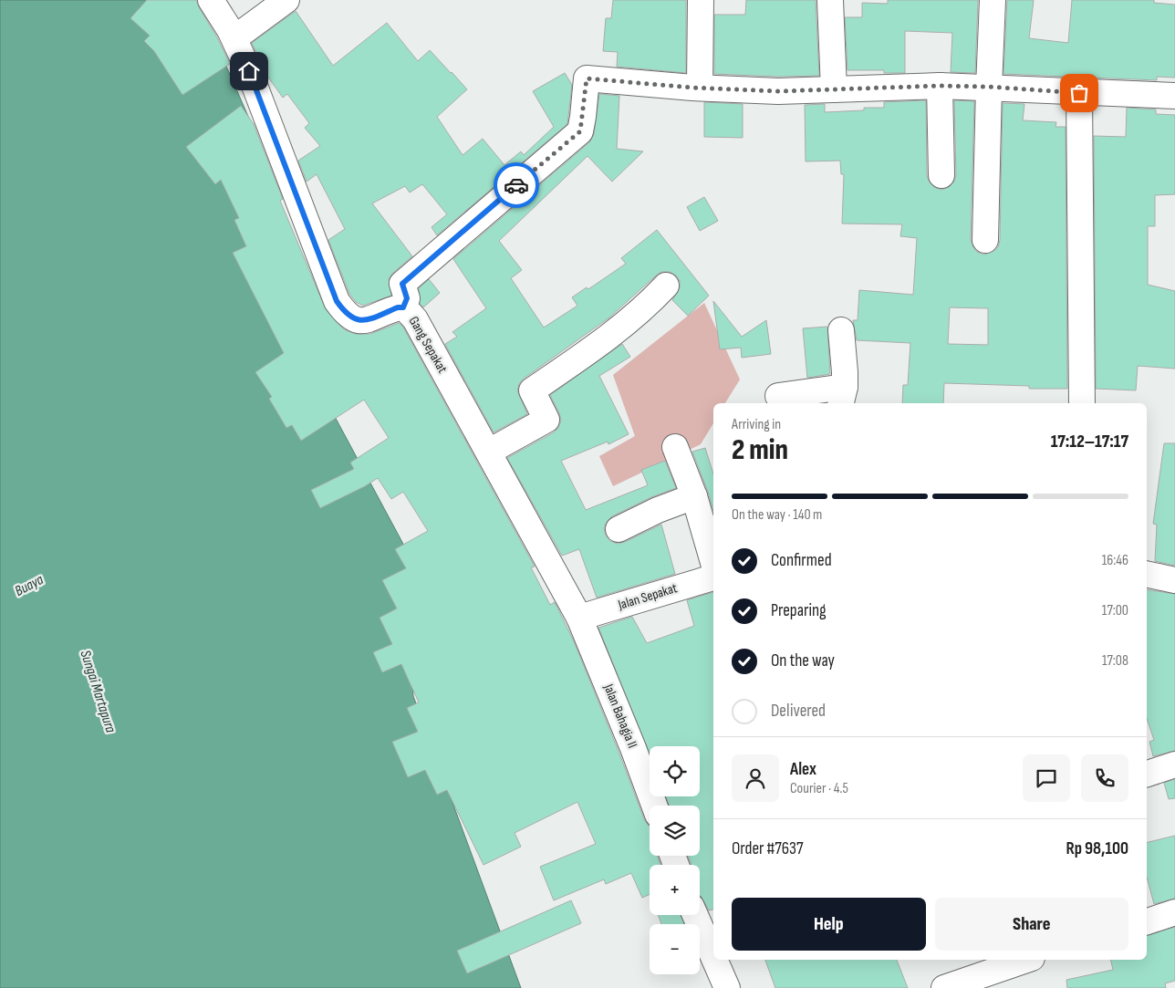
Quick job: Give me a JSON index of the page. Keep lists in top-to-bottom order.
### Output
{
  "streets": {
    "street": ["Gang Sepakat", "Jalan Sepakat", "Jalan Bahagia II"]
  },
  "crossings": [
    ["Gang Sepakat", "Jalan Sepakat"],
    ["Gang Sepakat", "Jalan Bahagia II"],
    ["Jalan Sepakat", "Jalan Bahagia II"]
  ],
  "water": ["Buaya", "Sungai Martapura"],
  "page": {
    "heading": ["2 min", "Arriving in", "17:12–17:17"],
    "panel": [
      "Alex",
      "Courier · 4.5",
      "Order #7637",
      "Rp 98,100"
    ],
    "bar": "On the way · 140 m",
    "list": [
      ["Confirmed", "16:46"],
      ["Preparing", "17:00"],
      ["On the way", "17:08"],
      "Delivered"
    ],
    "map_buttons": ["+", "−"],
    "buttons": ["Help", "Share"]
  }
}
